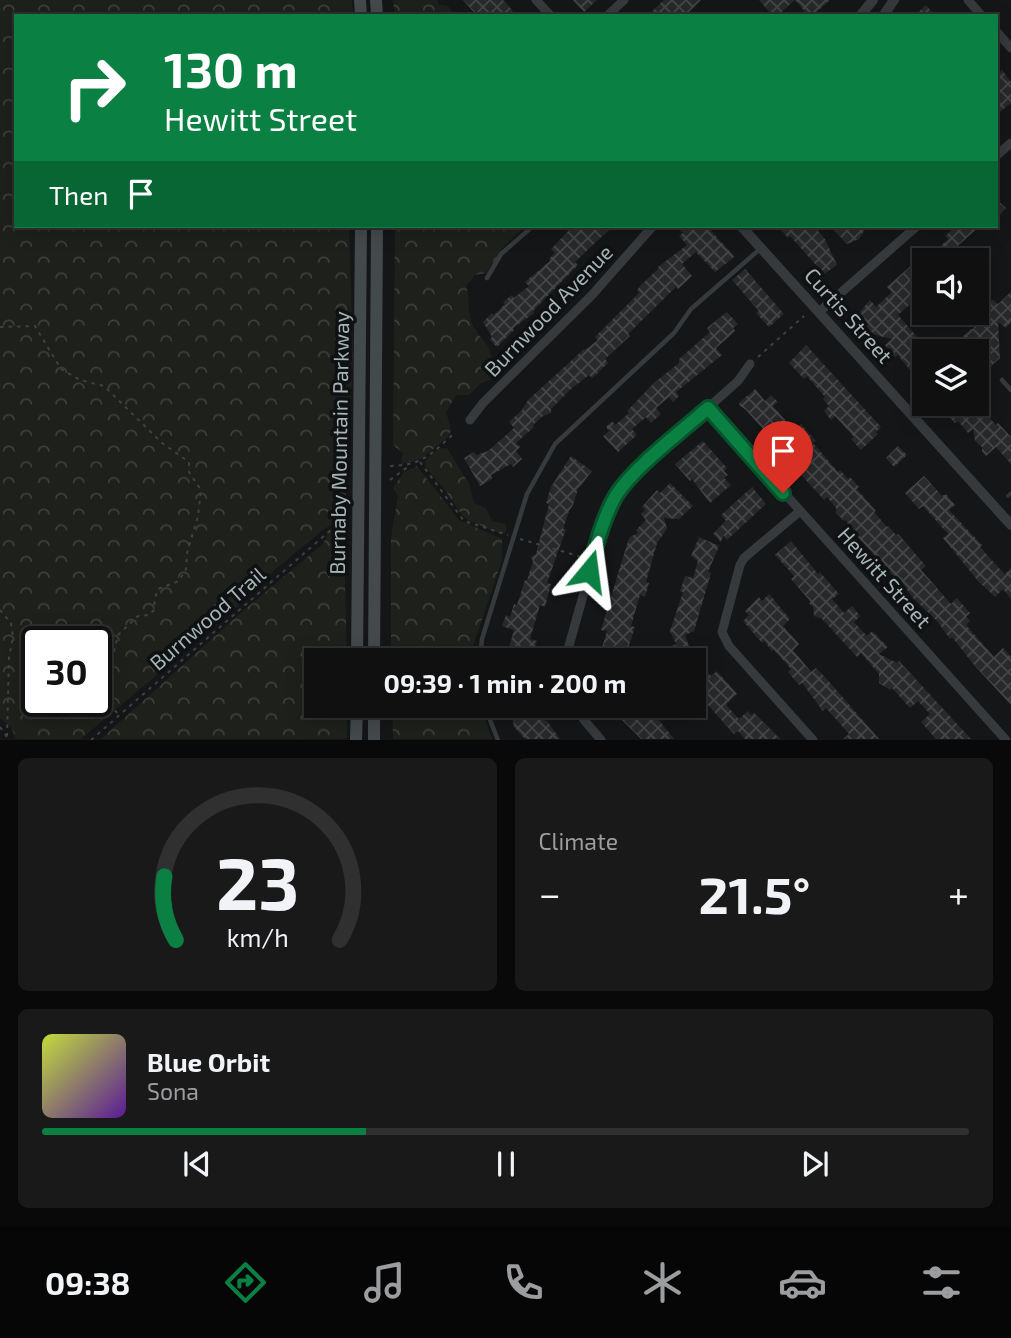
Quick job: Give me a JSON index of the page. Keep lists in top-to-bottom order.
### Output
{
  "streets": {
    "main road": ["Burnaby Mountain Parkway"],
    "street": ["Burnwood Avenue", "Curtis Street", "Hewitt Street"],
    "path": ["Burnwood Trail"]
  },
  "page": {
    "turn": ["130 m", "Hewitt Street"],
    "then": "Then",
    "limit": "30",
    "trip": "09:39 · 1 min · 200 m",
    "tile": "Climate",
    "heat": ["−", "21.5°", "+"],
    "song": ["Blue Orbit", "Sona"],
    "tabs": "09:38",
    "gauge": ["23", "km/h"]
  }
}
